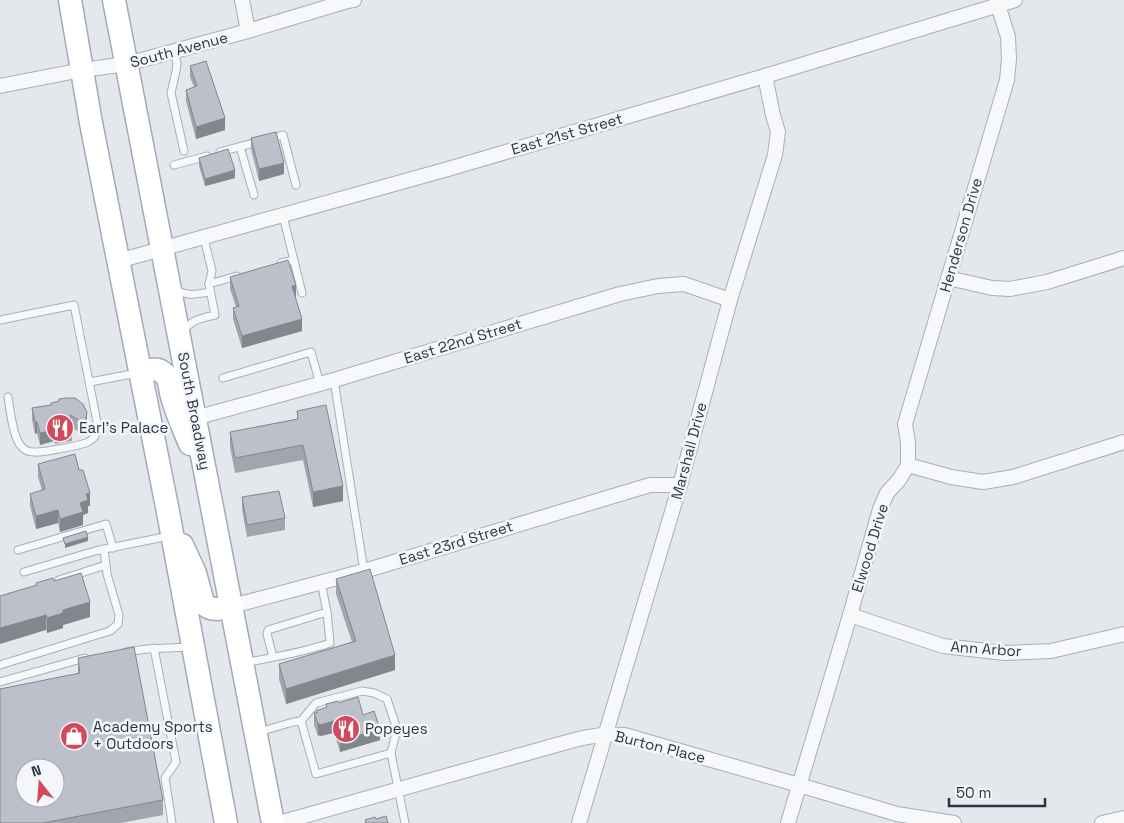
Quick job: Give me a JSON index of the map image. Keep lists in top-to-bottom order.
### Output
{
  "streets": {
    "main road": ["South Broadway"],
    "street": [
      "South Avenue",
      "East 21st Street",
      "Henderson Drive",
      "East 22nd Street",
      "Marshall Drive",
      "East 23rd Street",
      "Elwood Drive",
      "Ann Arbor",
      "Burton Place"
    ]
  },
  "crossings": [
    ["South Avenue", "South Broadway"],
    ["East 21st Street", "Henderson Drive"],
    ["East 21st Street", "South Broadway"],
    ["East 21st Street", "Marshall Drive"],
    ["Henderson Drive", "Elwood Drive"],
    ["East 22nd Street", "South Broadway"],
    ["East 22nd Street", "Marshall Drive"],
    ["South Broadway", "East 23rd Street"],
    ["Marshall Drive", "East 23rd Street"],
    ["Marshall Drive", "Burton Place"],
    ["Elwood Drive", "Ann Arbor"],
    ["Elwood Drive", "Burton Place"]
  ],
  "places": {
    "restaurant": ["Earl's Palace", "Popeyes"],
    "shop": ["Academy Sports + Outdoors"]
  },
  "scale_bar": "50 m",
  "north": "top"
}
